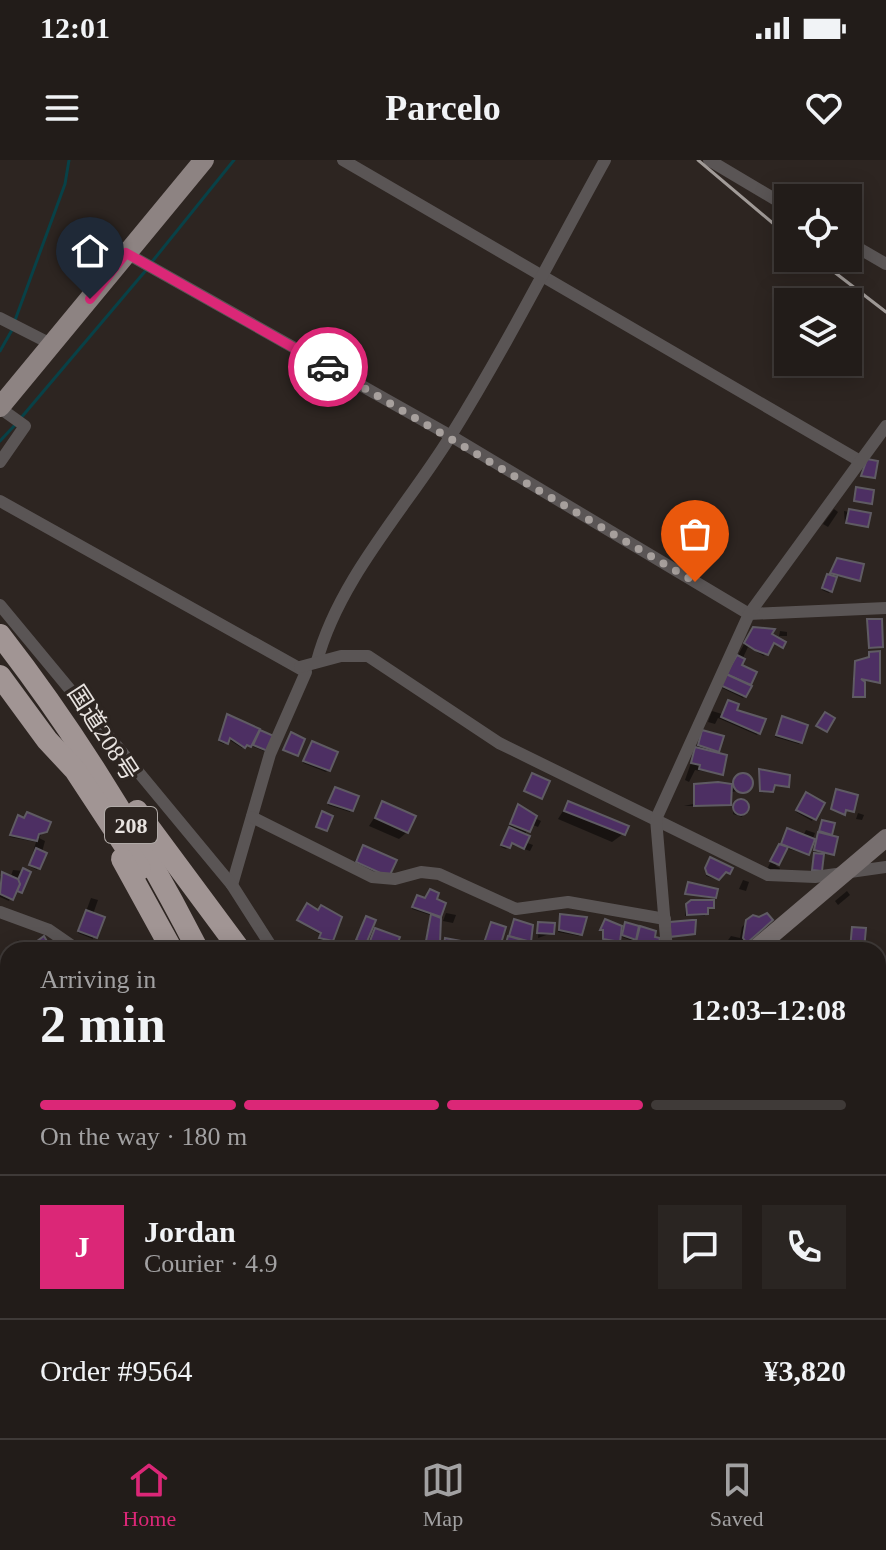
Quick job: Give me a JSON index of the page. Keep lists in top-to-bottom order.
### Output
{
  "streets": {
    "highway": ["国道208号", "208"]
  },
  "page": {
    "status": "12:01",
    "header": "Parcelo",
    "heading": ["2 min", "Arriving in", "12:03–12:08"],
    "panel": [
      "Jordan",
      "Courier · 4.9",
      "Order #9564",
      "¥3,820"
    ],
    "bar": "On the way · 180 m",
    "round": "J",
    "tabs": ["Home", "Map", "Saved"]
  }
}
